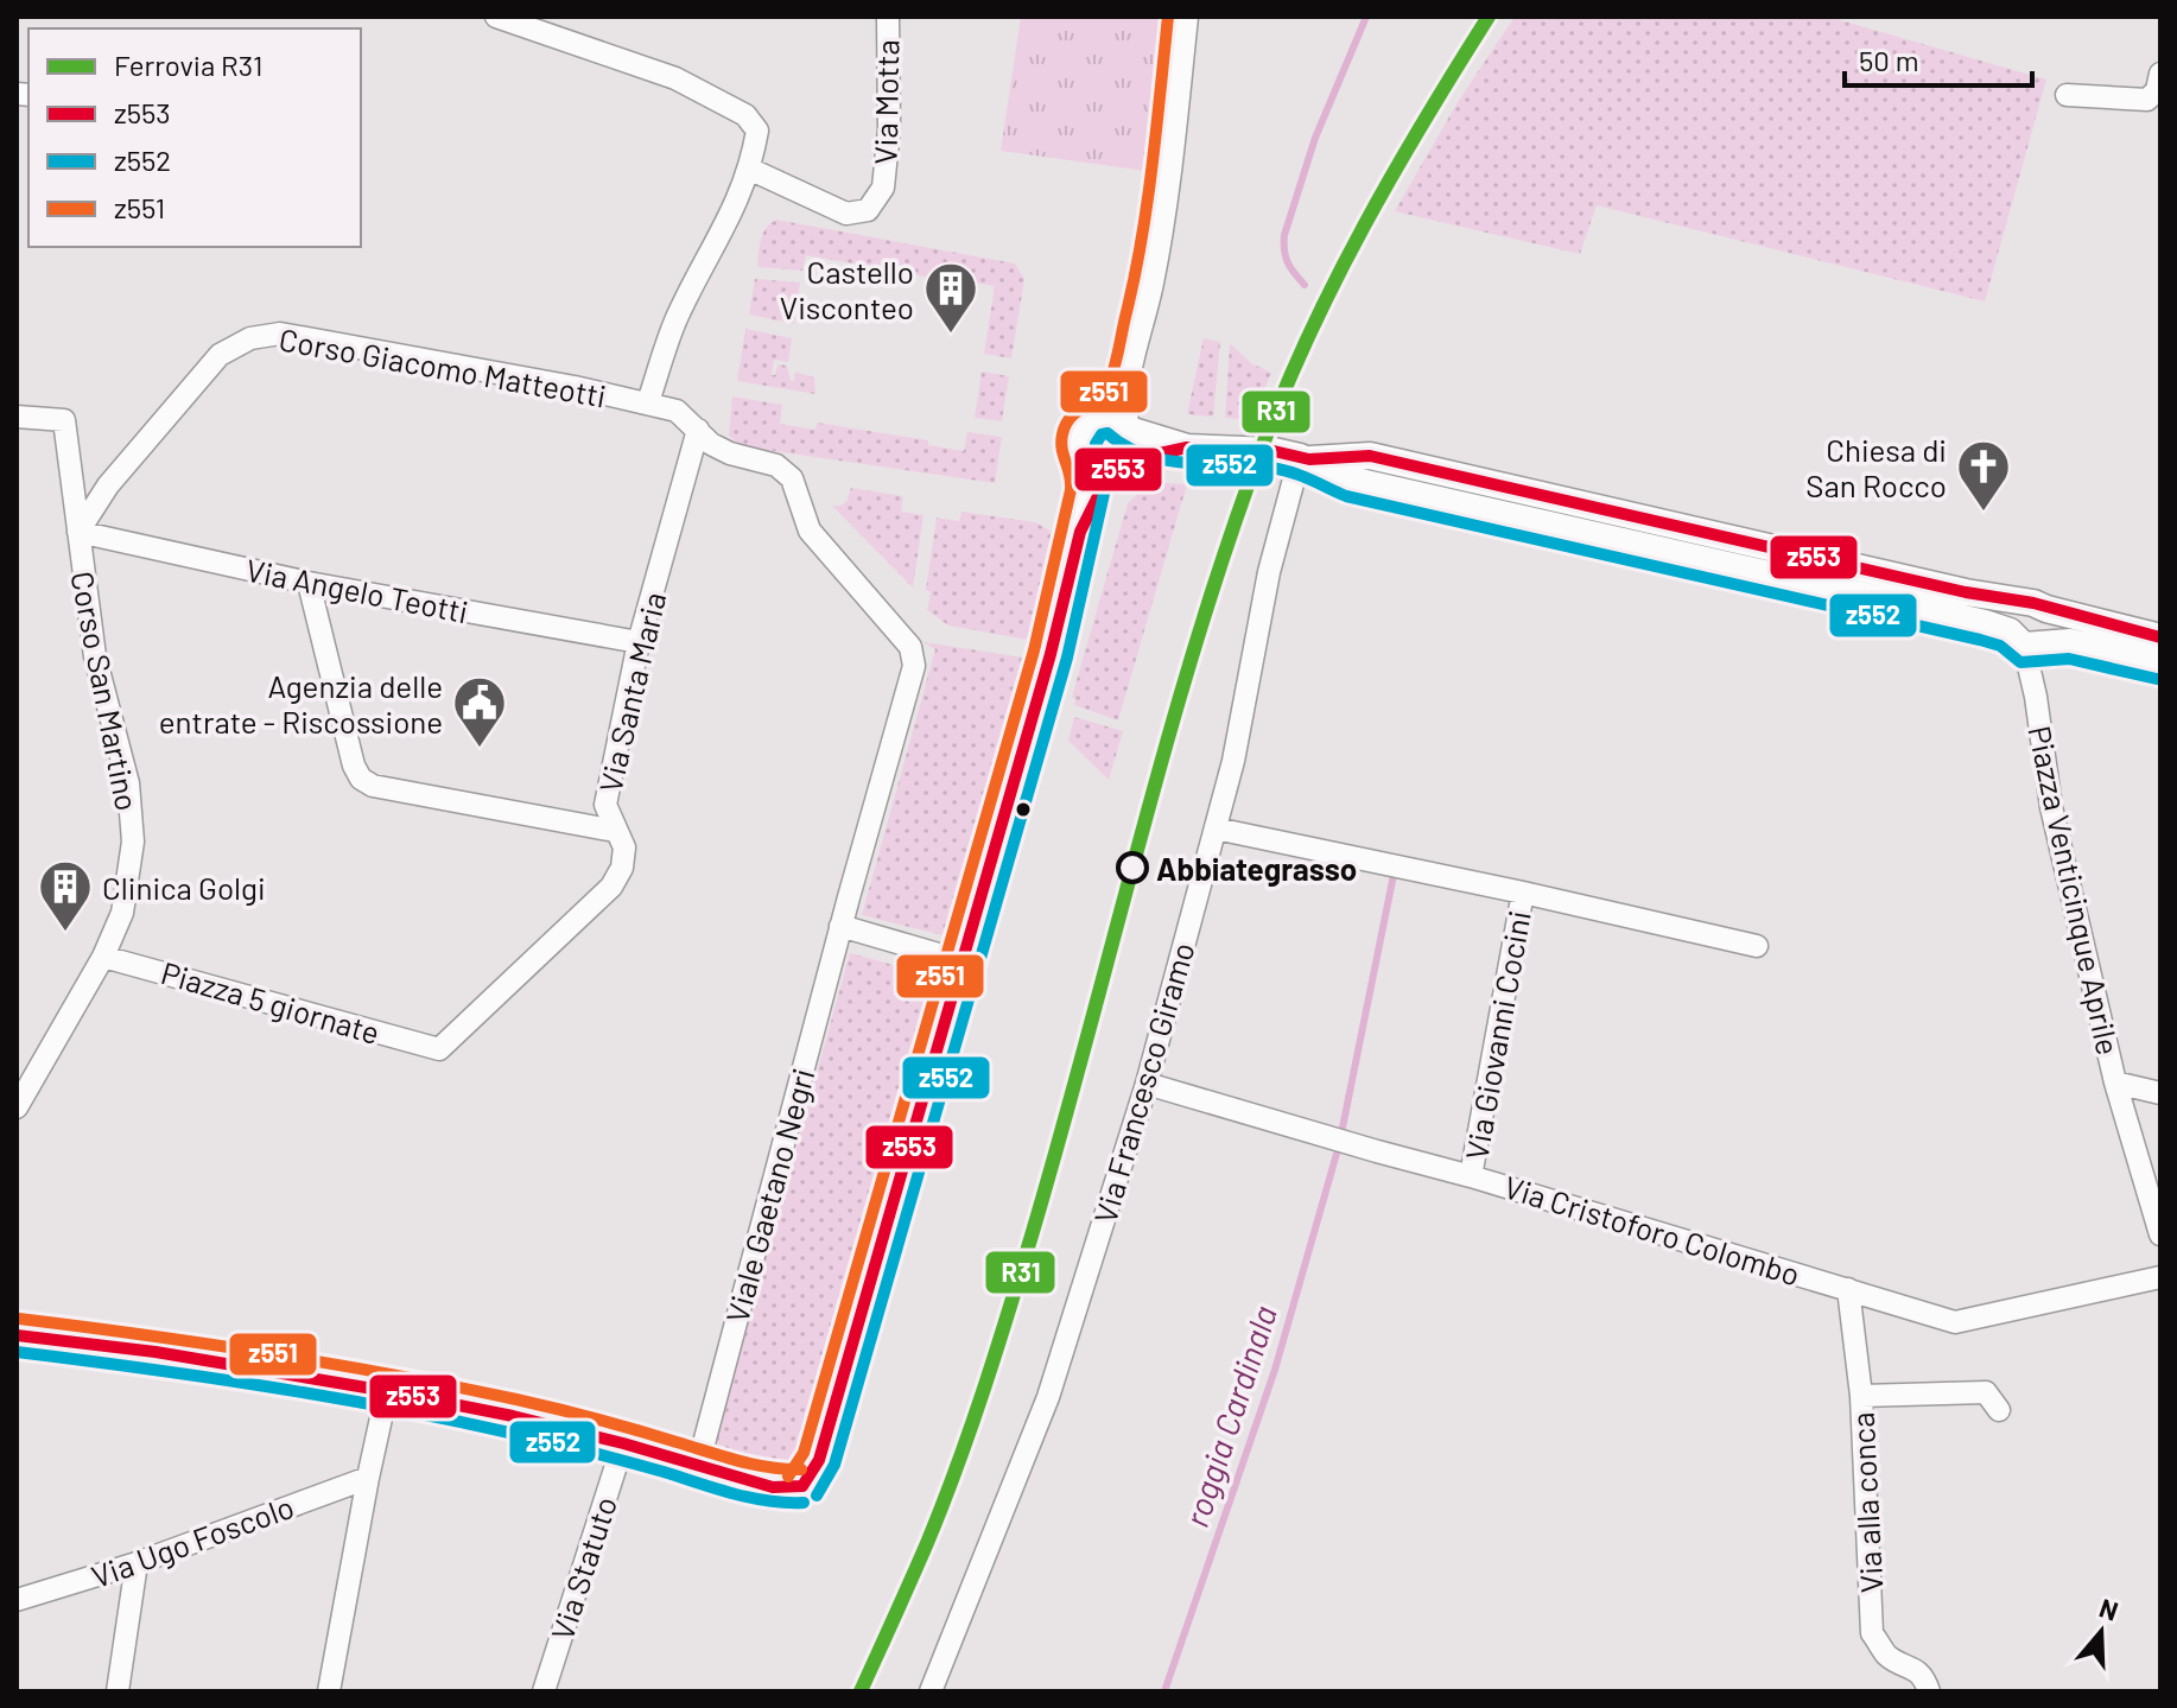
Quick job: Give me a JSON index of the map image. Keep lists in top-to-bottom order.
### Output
{
  "streets": {
    "street": [
      "Via Motta",
      "Corso Giacomo Matteotti",
      "Via Angelo Teotti",
      "Corso San Martino",
      "Via Santa Maria",
      "Piazza Venticinque Aprile",
      "Piazza 5 giornate",
      "Via Giovanni Cocini",
      "Via Francesco Giramo",
      "Viale Gaetano Negri",
      "Via Cristoforo Colombo",
      "Via alla conca",
      "Via Ugo Foscolo",
      "Via Statuto"
    ]
  },
  "crossings": [
    ["Corso Giacomo Matteotti", "Via Angelo Teotti"],
    ["Corso Giacomo Matteotti", "Corso San Martino"],
    ["Corso Giacomo Matteotti", "Via Santa Maria"],
    ["Corso Giacomo Matteotti", "Viale Gaetano Negri"],
    ["Via Angelo Teotti", "Corso San Martino"],
    ["Via Angelo Teotti", "Via Santa Maria"],
    ["Corso San Martino", "Piazza 5 giornate"],
    ["Via Santa Maria", "Piazza 5 giornate"],
    ["Via Santa Maria", "Viale Gaetano Negri"],
    ["Via Giovanni Cocini", "Via Francesco Giramo"],
    ["Via Giovanni Cocini", "Via Cristoforo Colombo"],
    ["Via Francesco Giramo", "Via Cristoforo Colombo"],
    ["Via Cristoforo Colombo", "Via alla conca"]
  ],
  "water": ["roggia Cardinala"],
  "places": {
    "building": ["Castello Visconteo", "Clinica Golgi"],
    "church": ["Chiesa di San Rocco"],
    "public building": ["Agenzia delle entrate - Riscossione"],
    "other": ["Abbiategrasso"]
  },
  "lines": [
    "rail line R31",
    "transit line z551",
    "transit line z552",
    "transit line z553"
  ],
  "legend": [
    "Ferrovia R31",
    "z553",
    "z552",
    "z551"
  ],
  "scale_bar": "50 m",
  "north": "top"
}
